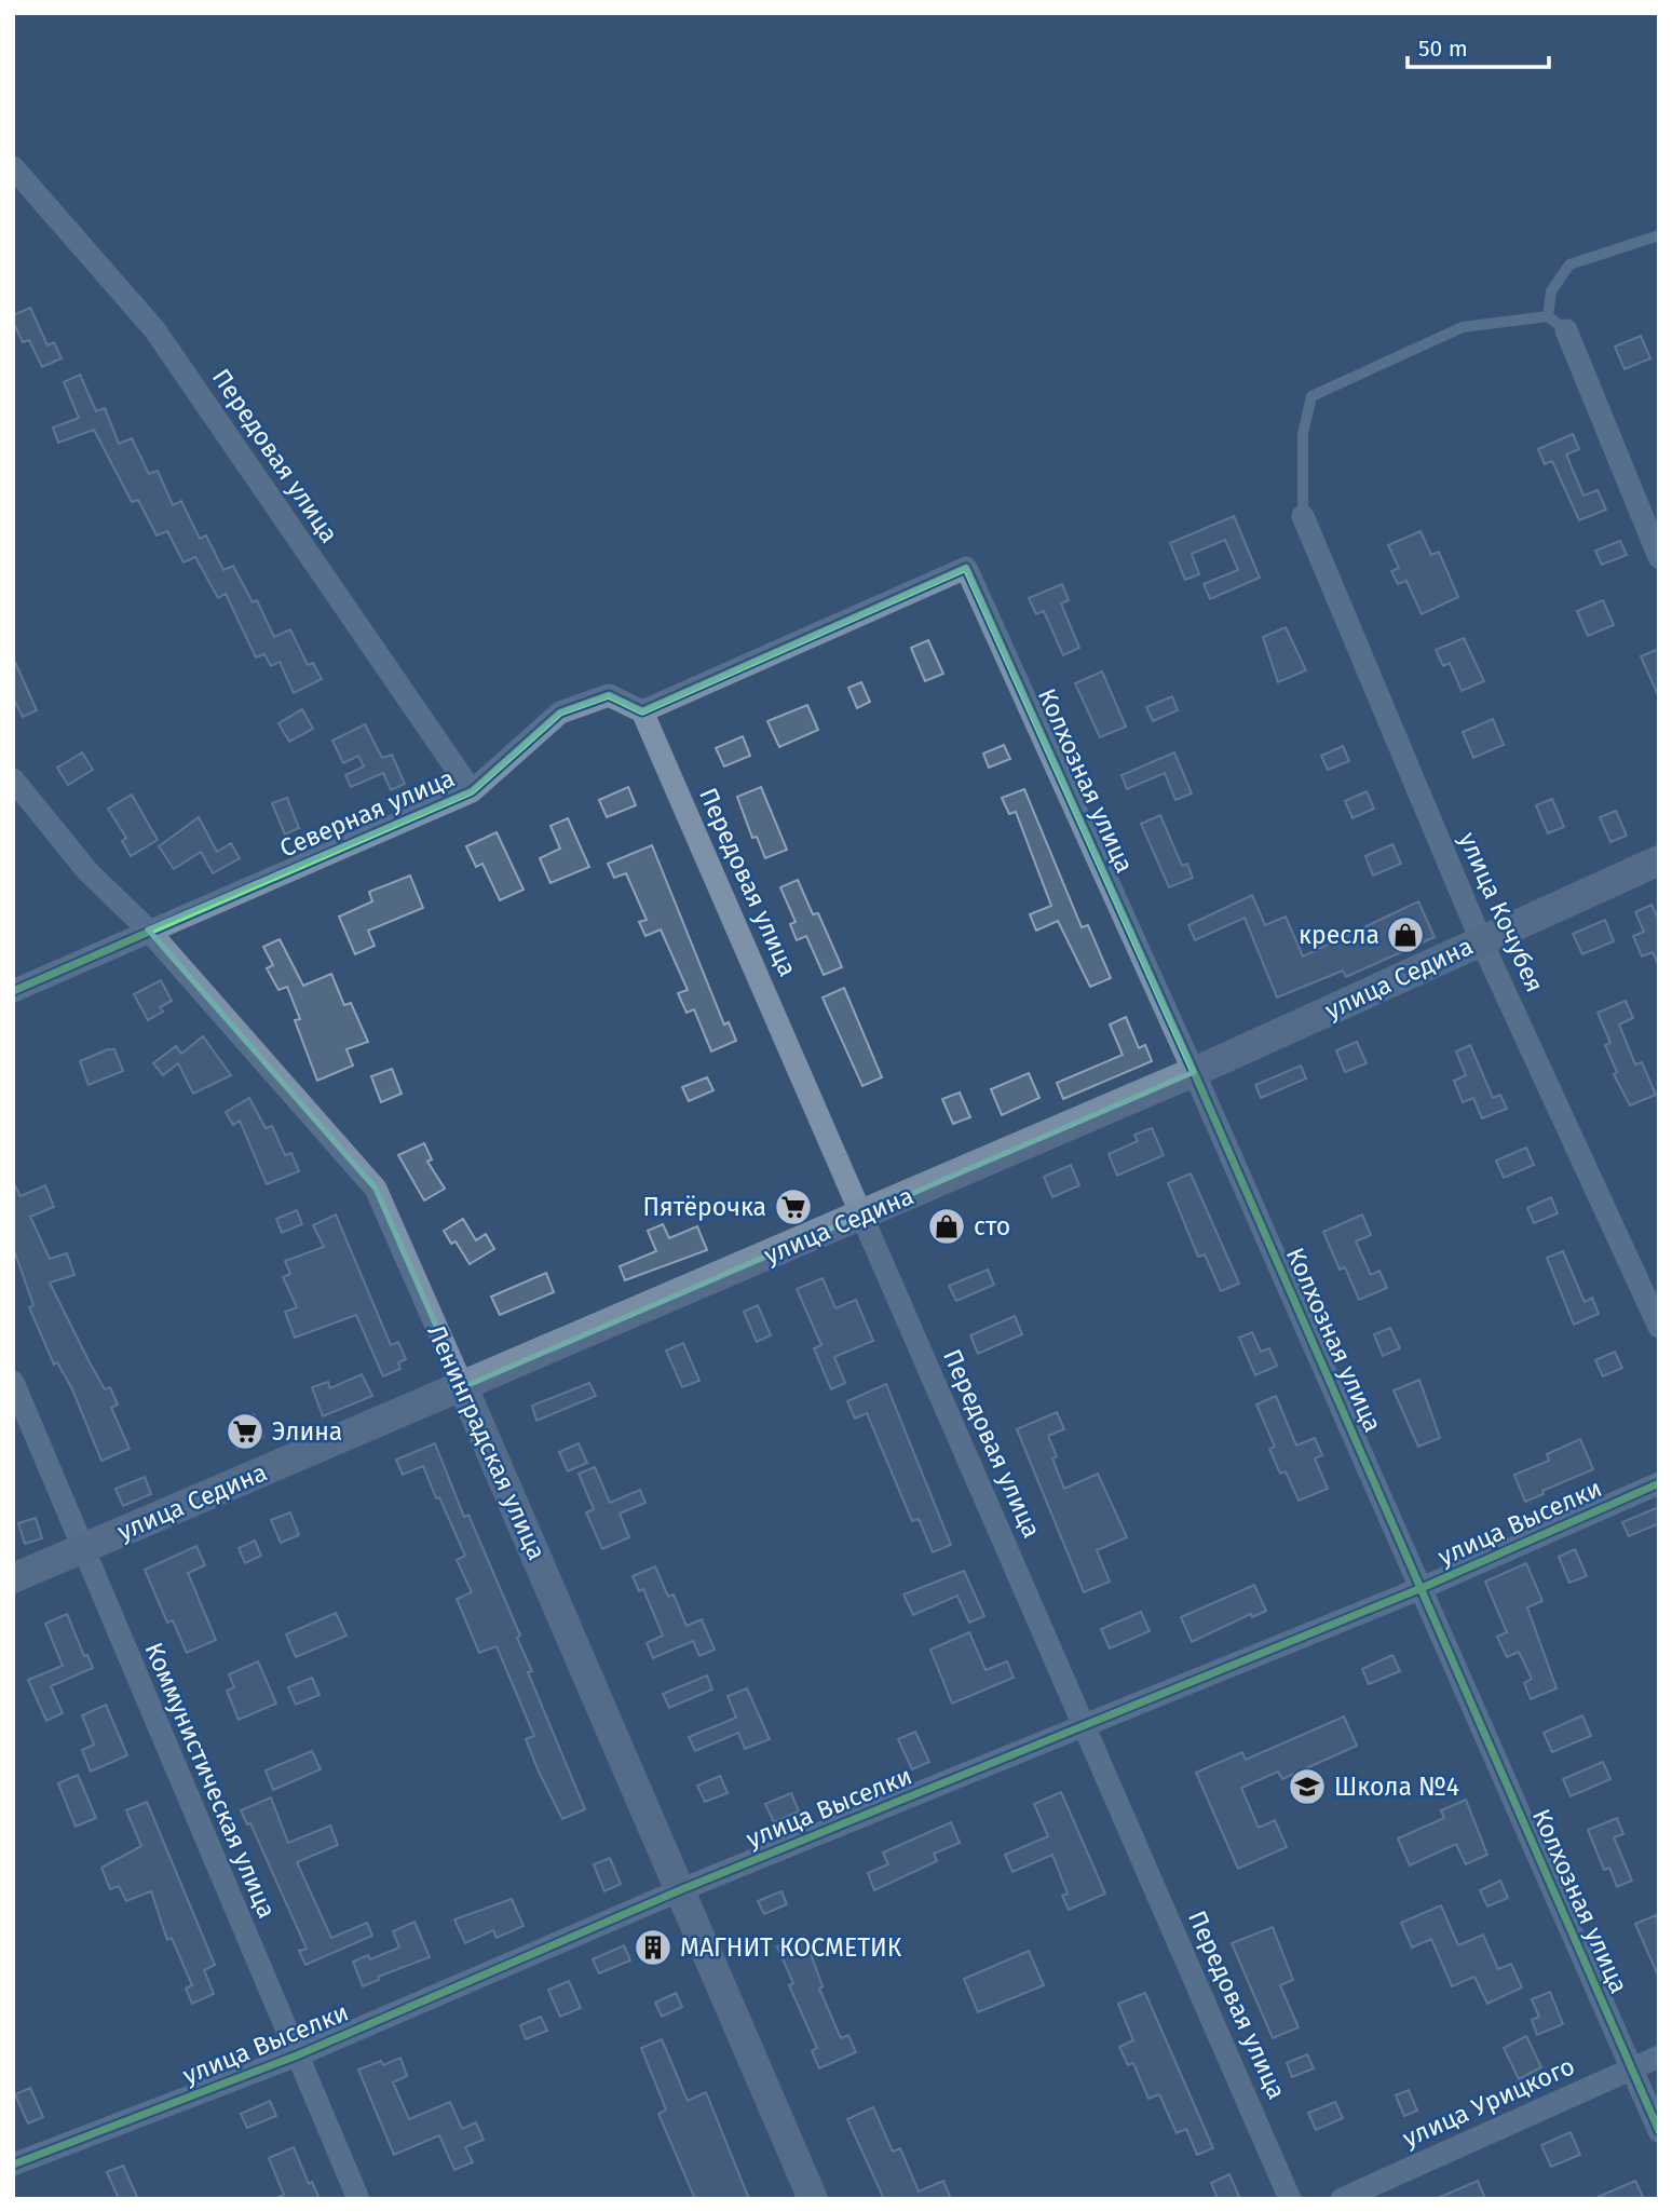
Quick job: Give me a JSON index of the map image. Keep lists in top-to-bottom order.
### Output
{
  "streets": {
    "main road": ["улица Седина", "Ленинградская улица"],
    "street": [
      "Передовая улица",
      "Колхозная улица",
      "Северная улица",
      "улица Кочубея",
      "улица Выселки",
      "Коммунистическая улица",
      "улица Урицкого"
    ]
  },
  "crossings": [
    ["Передовая улица", "Колхозная улица"],
    ["Передовая улица", "Северная улица"],
    ["Передовая улица", "улица Седина"],
    ["Передовая улица", "улица Выселки"],
    ["Колхозная улица", "Северная улица"],
    ["Колхозная улица", "улица Седина"],
    ["Колхозная улица", "улица Выселки"],
    ["Колхозная улица", "улица Урицкого"],
    ["Северная улица", "Ленинградская улица"],
    ["улица Кочубея", "улица Седина"],
    ["улица Седина", "Ленинградская улица"],
    ["улица Седина", "Коммунистическая улица"],
    ["Ленинградская улица", "улица Выселки"],
    ["улица Выселки", "Коммунистическая улица"]
  ],
  "places": {
    "shop": ["кресла", "сто"],
    "supermarket": ["Пятёрочка", "Элина"],
    "school or university": ["Школа №4"],
    "building": ["МАГНИТ КОСМЕТИК"]
  },
  "scale_bar": "50 m"
}
